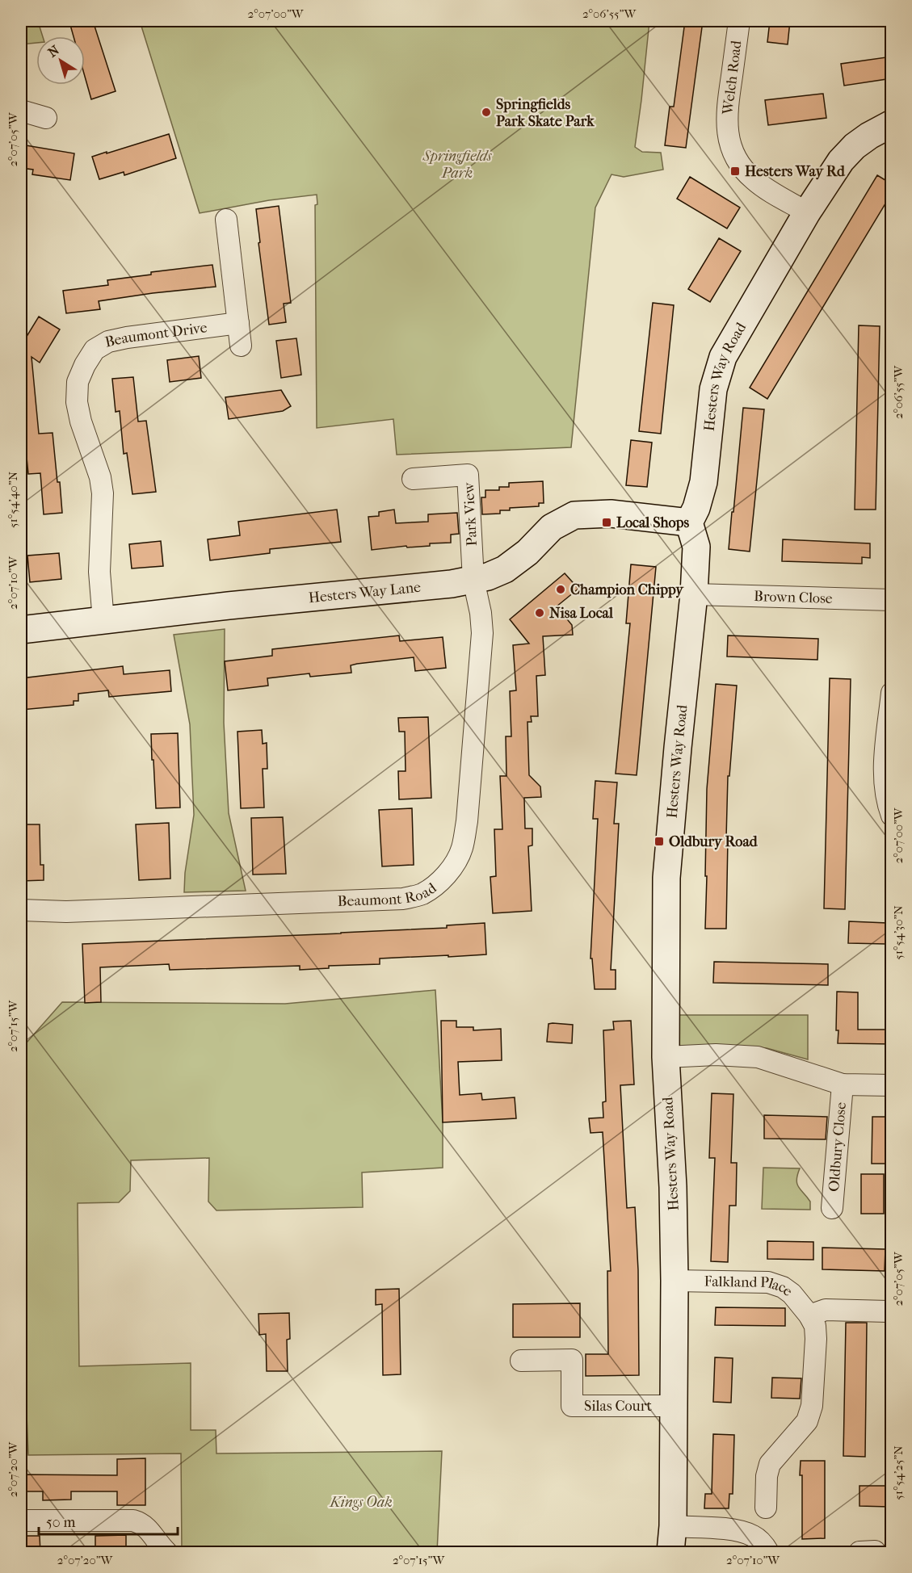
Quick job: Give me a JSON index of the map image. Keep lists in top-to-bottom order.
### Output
{
  "streets": {
    "street": [
      "Welch Road",
      "Beaumont Drive",
      "Hesters Way Road",
      "Park View",
      "Hesters Way Lane",
      "Brown Close",
      "Beaumont Road",
      "Oldbury Close",
      "Falkland Place",
      "Silas Court"
    ]
  },
  "crossings": [
    ["Welch Road", "Hesters Way Road"],
    ["Beaumont Drive", "Hesters Way Lane"],
    ["Hesters Way Road", "Hesters Way Lane"],
    ["Hesters Way Road", "Brown Close"],
    ["Hesters Way Road", "Falkland Place"],
    ["Hesters Way Road", "Silas Court"],
    ["Park View", "Hesters Way Lane"],
    ["Park View", "Beaumont Road"],
    ["Hesters Way Lane", "Beaumont Road"]
  ],
  "parks": ["Springfields Park", "Kings Oak"],
  "places": {
    "other": ["Springfields Park Skate Park", "Champion Chippy", "Nisa Local"],
    "transit": ["Hesters Way Rd", "Local Shops", "Oldbury Road"]
  },
  "scale_bar": "50 m",
  "north": "top left",
  "coordinates": [
    "2°07'00\"W",
    "2°06'55\"W",
    "2°07'05\"W",
    "51°54'40\"N",
    "2°07'10\"W",
    "51°54'30\"N",
    "2°07'15\"W",
    "2°07'20\"W",
    "51°54'25\"N"
  ]
}
